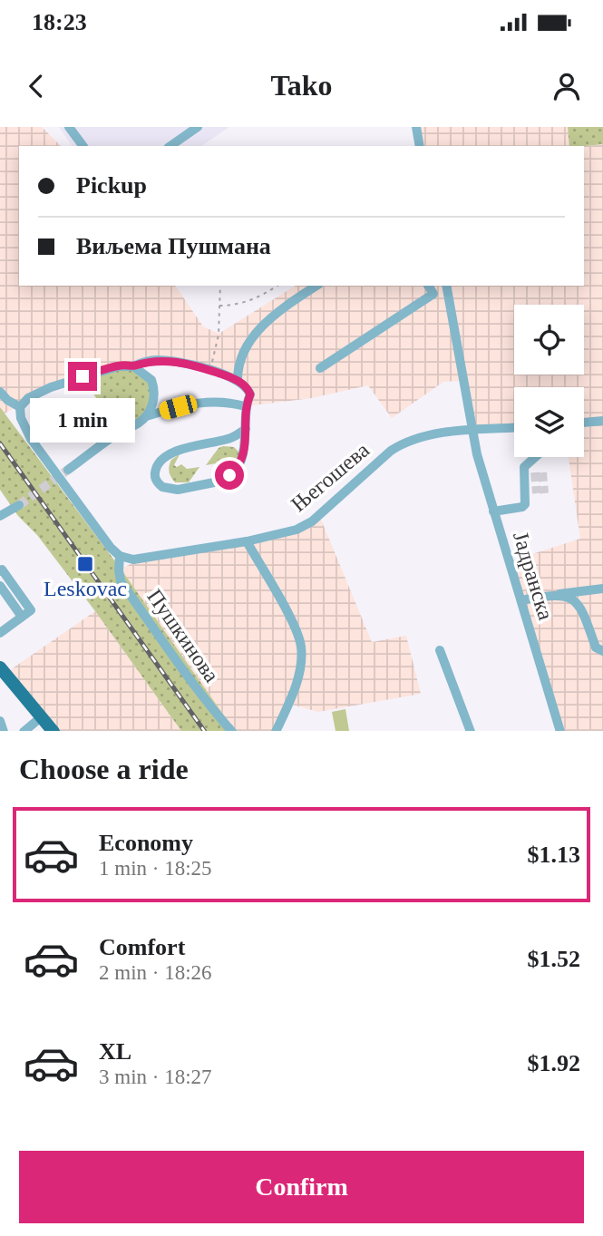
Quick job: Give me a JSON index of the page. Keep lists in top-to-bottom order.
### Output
{
  "streets": {
    "street": ["Његошева", "Јадранска", "Пушкинова"]
  },
  "crossings": [
    ["Његошева", "Јадранска"],
    ["Његошева", "Пушкинова"]
  ],
  "places": {
    "transit": ["Leskovac"]
  },
  "page": {
    "status": "18:23",
    "header": "Tako",
    "banner": ["Pickup", "Виљема Пушмана"],
    "bubble": "1 min",
    "heading": "Choose a ride",
    "list": [
      {
        "name": "Economy",
        "note": "1 min · 18:25",
        "value": "$1.13"
      },
      {
        "name": "Comfort",
        "note": "2 min · 18:26",
        "value": "$1.52"
      },
      {
        "name": "XL",
        "note": "3 min · 18:27",
        "value": "$1.92"
      }
    ],
    "buttons": "Confirm"
  }
}
